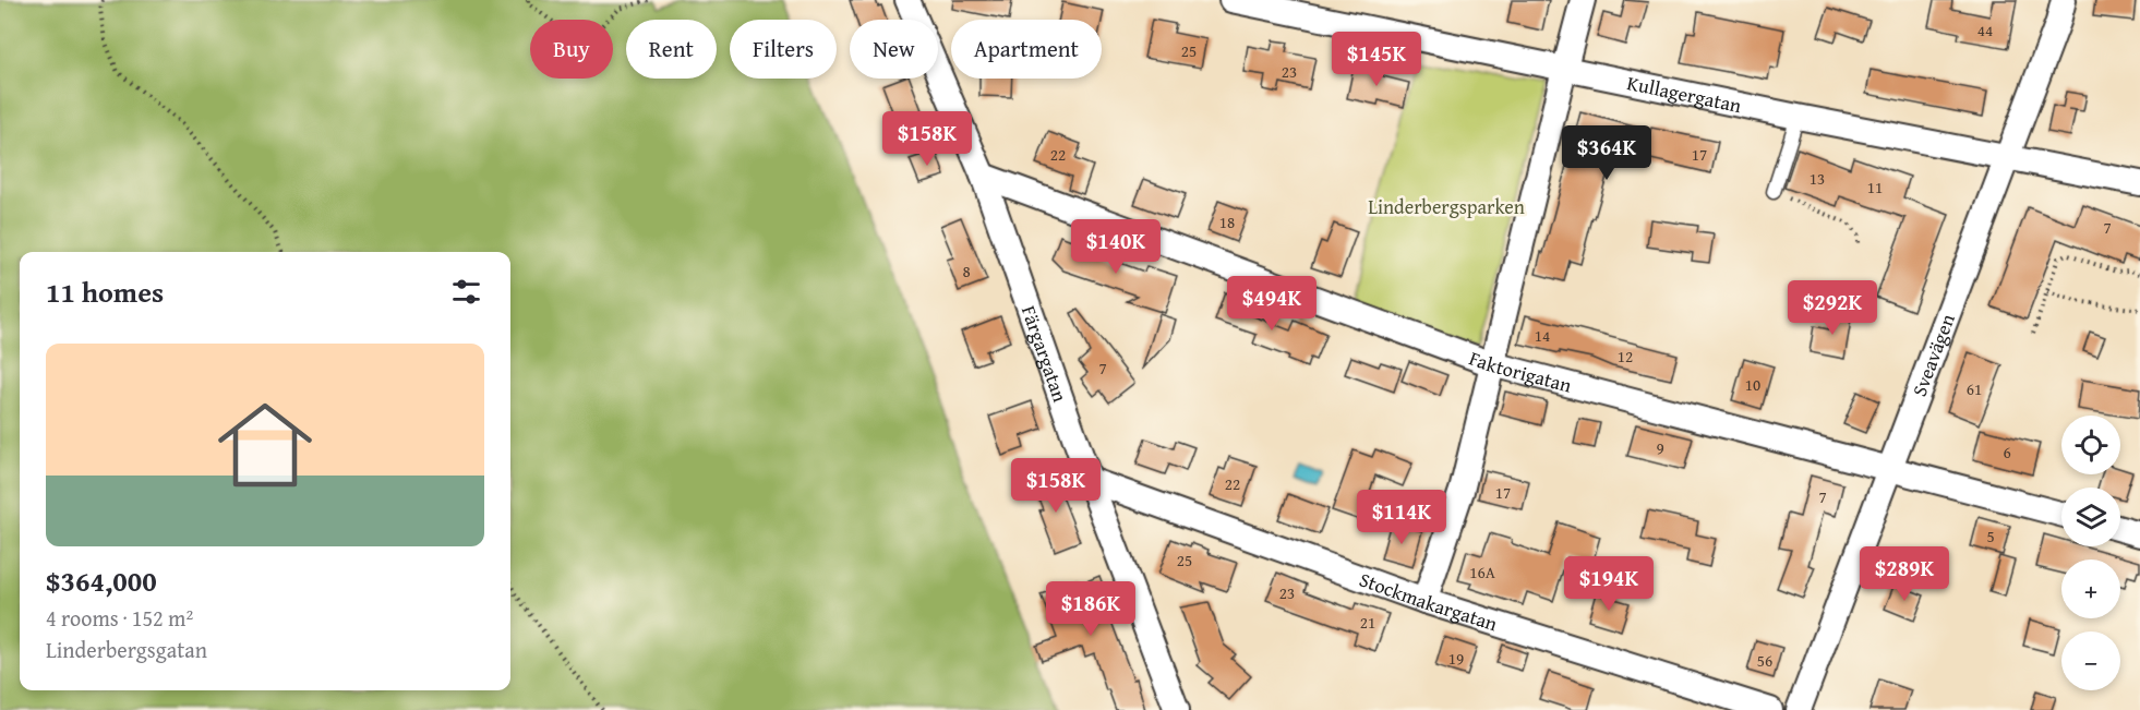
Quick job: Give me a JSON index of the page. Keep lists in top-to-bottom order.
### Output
{
  "streets": {
    "street": [
      "Kullagergatan",
      "Färgargatan",
      "Sveavägen",
      "Faktorigatan",
      "Stockmakargatan"
    ]
  },
  "crossings": [
    ["Kullagergatan", "Sveavägen"],
    ["Färgargatan", "Faktorigatan"],
    ["Färgargatan", "Stockmakargatan"],
    ["Sveavägen", "Faktorigatan"]
  ],
  "parks": ["Linderbergsparken"],
  "house_numbers": [
    "44",
    "25",
    "23",
    "22",
    "17",
    "13",
    "11",
    "18",
    "7",
    "8",
    "14",
    "12",
    "7",
    "10",
    "61",
    "9",
    "6",
    "22",
    "17",
    "7",
    "5",
    "25",
    "16A",
    "23",
    "21",
    "19",
    "56"
  ],
  "page": {
    "chip": [
      "Buy",
      "Rent",
      "Filters",
      "New",
      "Apartment"
    ],
    "price": [
      "$145K",
      "$158K",
      "$364K",
      "$140K",
      "$494K",
      "$292K",
      "$158K",
      "$114K",
      "$289K",
      "$194K",
      "$186K"
    ],
    "heading": "11 homes",
    "list": [
      {
        "name": "$364,000",
        "note": "4 rooms · 152 m² · Linderbergsgatan"
      }
    ],
    "map_buttons": ["+", "−"]
  }
}
